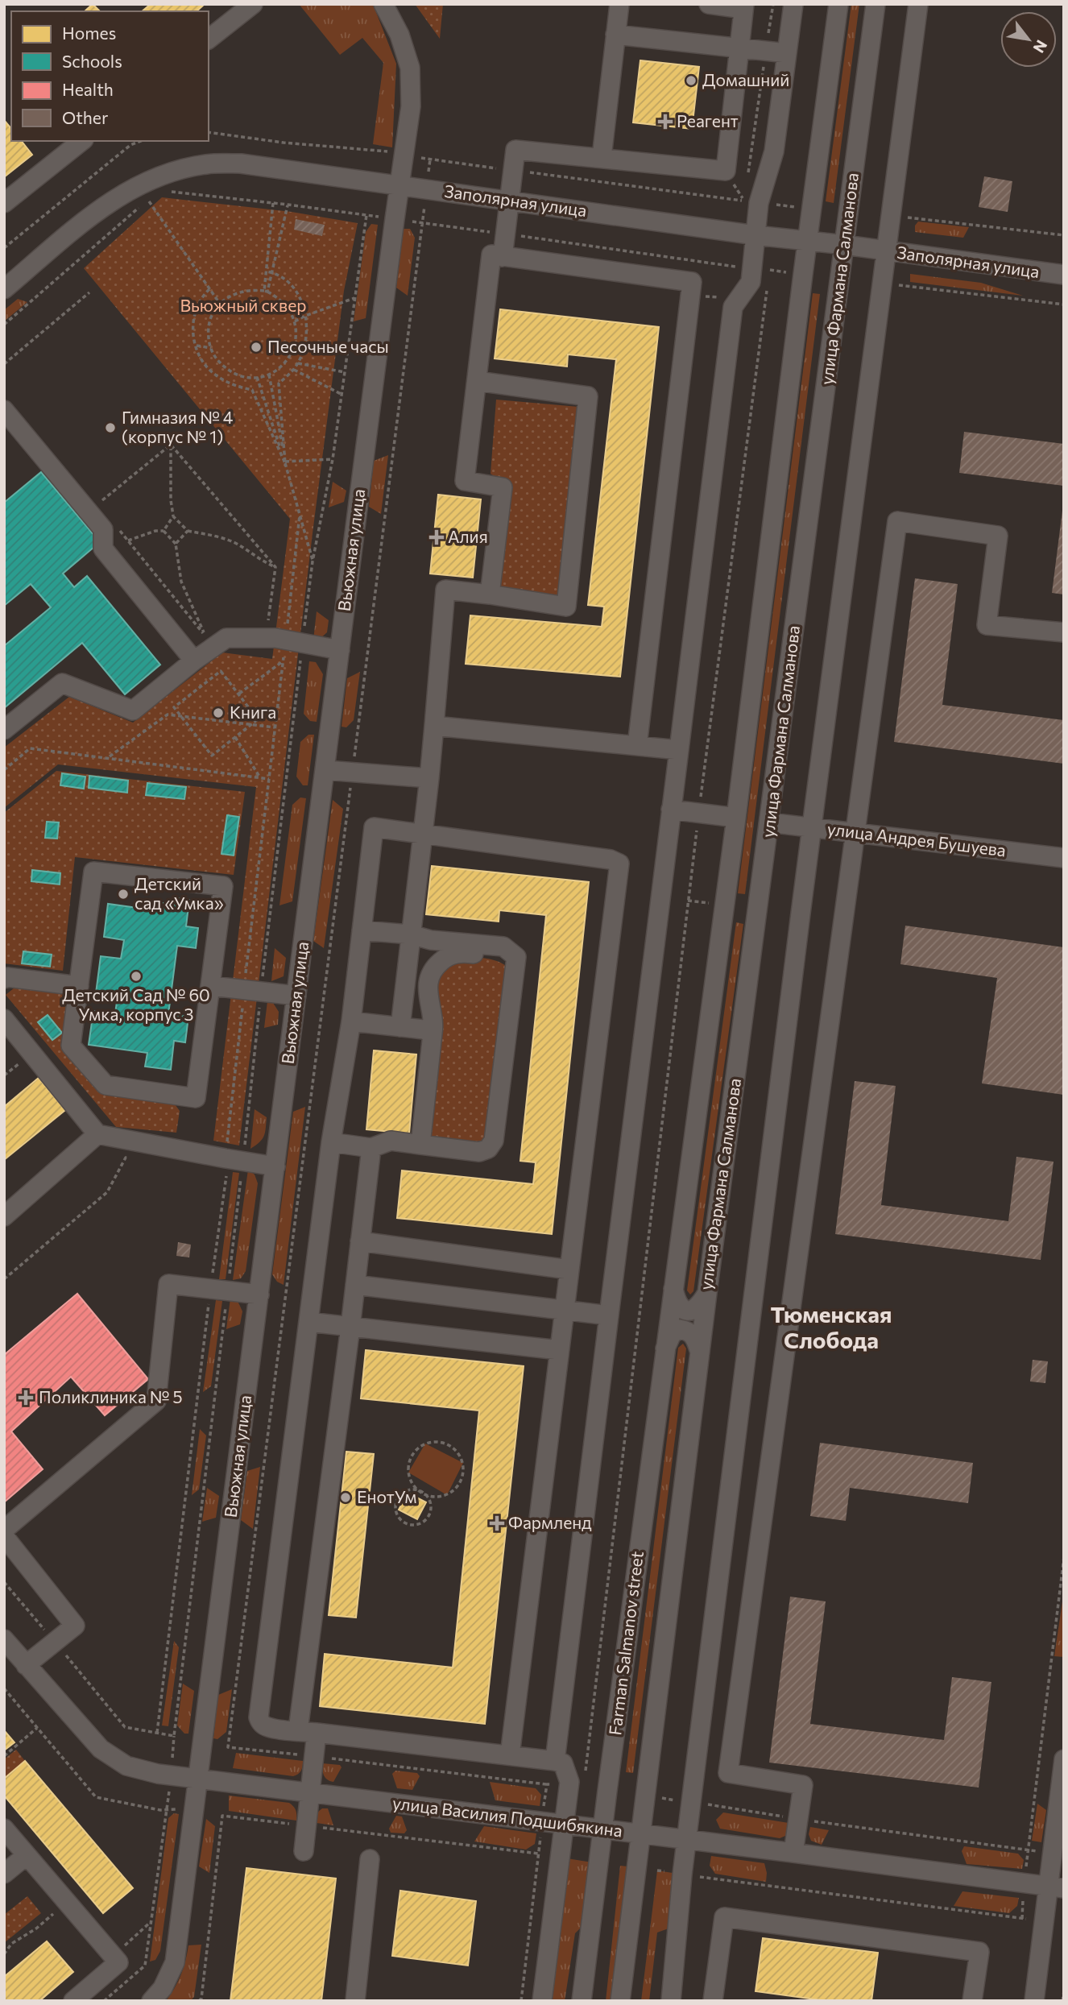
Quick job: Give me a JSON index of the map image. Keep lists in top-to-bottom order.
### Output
{
  "streets": {
    "street": [
      "Заполярная улица",
      "улица Фармана Салманова",
      "Вьюжная улица",
      "улица Андрея Бушуева",
      "Farman Salmanov street",
      "улица Василия Подшибякина"
    ]
  },
  "crossings": [
    ["Заполярная улица", "улица Фармана Салманова"],
    ["Заполярная улица", "Вьюжная улица"],
    ["улица Фармана Салманова", "улица Андрея Бушуева"],
    ["улица Фармана Салманова", "Farman Salmanov street"],
    ["Вьюжная улица", "улица Василия Подшибякина"],
    ["Farman Salmanov street", "улица Василия Подшибякина"]
  ],
  "districts": ["Тюменская Слобода"],
  "parks": ["Вьюжный сквер"],
  "places": {
    "other": [
      "Домашний",
      "Песочные часы",
      "Гимназия № 4 (корпус № 1)",
      "Книга",
      "Детский сад «Умка»",
      "Детский Сад № 60 Умка, корпус 3",
      "ЕнотУм"
    ],
    "health": [
      "Реагент",
      "Алия",
      "Поликлиника № 5",
      "Фармленд"
    ]
  },
  "legend": [
    "Homes",
    "Schools",
    "Health",
    "Other"
  ],
  "north": "bottom right"
}
